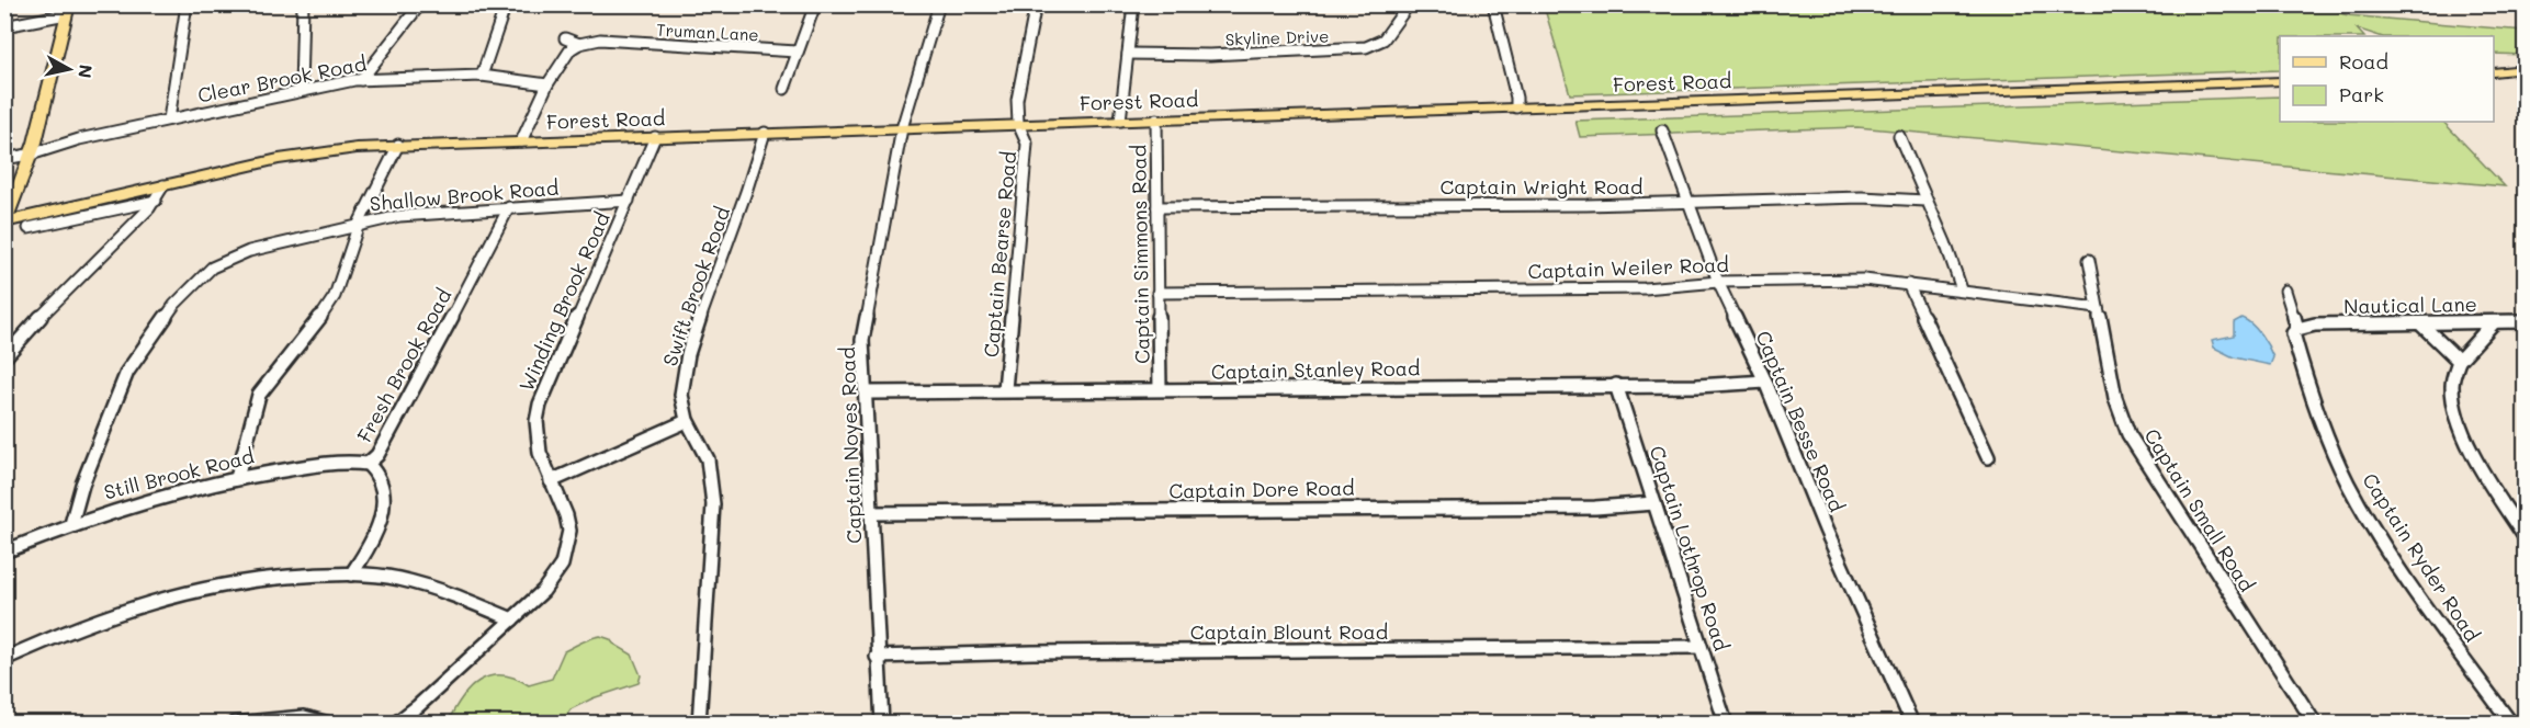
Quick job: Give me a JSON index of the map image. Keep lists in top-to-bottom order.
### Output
{
  "streets": {
    "main road": ["Forest Road"],
    "street": [
      "Truman Lane",
      "Skyline Drive",
      "Clear Brook Road",
      "Captain Wright Road",
      "Shallow Brook Road",
      "Captain Bearse Road",
      "Captain Simmons Road",
      "Captain Weiler Road",
      "Swift Brook Road",
      "Winding Brook Road",
      "Nautical Lane",
      "Fresh Brook Road",
      "Captain Stanley Road",
      "Captain Besse Road",
      "Captain Noyes Road",
      "Still Brook Road",
      "Captain Dore Road",
      "Captain Small Road",
      "Captain Lothrop Road",
      "Captain Ryder Road",
      "Captain Blount Road"
    ]
  },
  "crossings": [
    ["Forest Road", "Captain Bearse Road"],
    ["Forest Road", "Captain Simmons Road"],
    ["Forest Road", "Swift Brook Road"],
    ["Forest Road", "Winding Brook Road"],
    ["Forest Road", "Captain Noyes Road"],
    ["Captain Wright Road", "Captain Simmons Road"],
    ["Captain Wright Road", "Captain Besse Road"],
    ["Shallow Brook Road", "Winding Brook Road"],
    ["Shallow Brook Road", "Fresh Brook Road"],
    ["Shallow Brook Road", "Still Brook Road"],
    ["Captain Bearse Road", "Captain Stanley Road"],
    ["Captain Simmons Road", "Captain Weiler Road"],
    ["Captain Simmons Road", "Captain Stanley Road"],
    ["Captain Weiler Road", "Captain Besse Road"],
    ["Captain Weiler Road", "Captain Small Road"],
    ["Nautical Lane", "Captain Ryder Road"],
    ["Fresh Brook Road", "Still Brook Road"],
    ["Captain Stanley Road", "Captain Besse Road"],
    ["Captain Stanley Road", "Captain Noyes Road"],
    ["Captain Stanley Road", "Captain Lothrop Road"],
    ["Captain Noyes Road", "Captain Dore Road"],
    ["Captain Noyes Road", "Captain Blount Road"],
    ["Captain Dore Road", "Captain Lothrop Road"],
    ["Captain Lothrop Road", "Captain Blount Road"]
  ],
  "legend": ["Road", "Park"],
  "north": "right"
}
